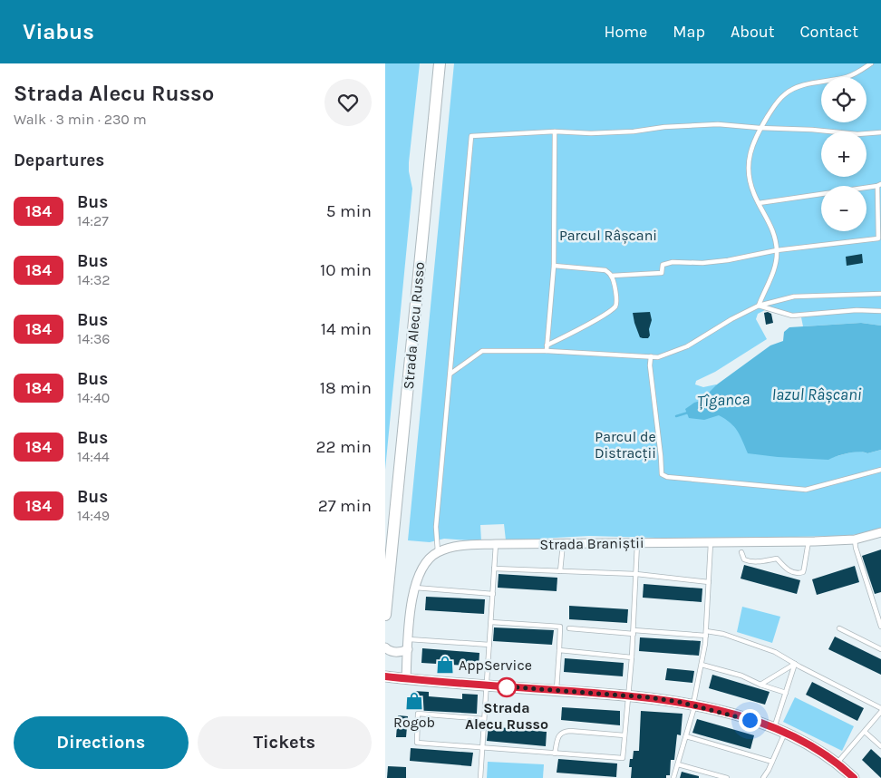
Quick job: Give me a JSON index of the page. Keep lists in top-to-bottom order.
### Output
{
  "streets": {
    "main road": ["Strada Alecu Russo"],
    "street": ["Strada Braniștii"]
  },
  "water": ["Iazul Râșcani", "Țîganca"],
  "parks": ["Parcul Râșcani", "Parcul de Distracții"],
  "places": {
    "shop": ["AppService", "Rogob"],
    "other": ["Strada Alecu Russo"]
  },
  "lines": ["bus line 184"],
  "page": {
    "header": "Viabus",
    "nav": [
      "Home",
      "Map",
      "About",
      "Contact"
    ],
    "heading": [
      ["Strada Alecu Russo", "Walk · 3 min · 230 m"],
      "Departures"
    ],
    "map_buttons": ["+", "−"],
    "list": [
      {
        "mark": "184",
        "name": "Bus",
        "note": "14:27",
        "value": "5 min"
      },
      {
        "mark": "184",
        "name": "Bus",
        "note": "14:32",
        "value": "10 min"
      },
      {
        "mark": "184",
        "name": "Bus",
        "note": "14:36",
        "value": "14 min"
      },
      {
        "mark": "184",
        "name": "Bus",
        "note": "14:40",
        "value": "18 min"
      },
      {
        "mark": "184",
        "name": "Bus",
        "note": "14:44",
        "value": "22 min"
      },
      {
        "mark": "184",
        "name": "Bus",
        "note": "14:49",
        "value": "27 min"
      }
    ],
    "buttons": ["Directions", "Tickets"]
  }
}
